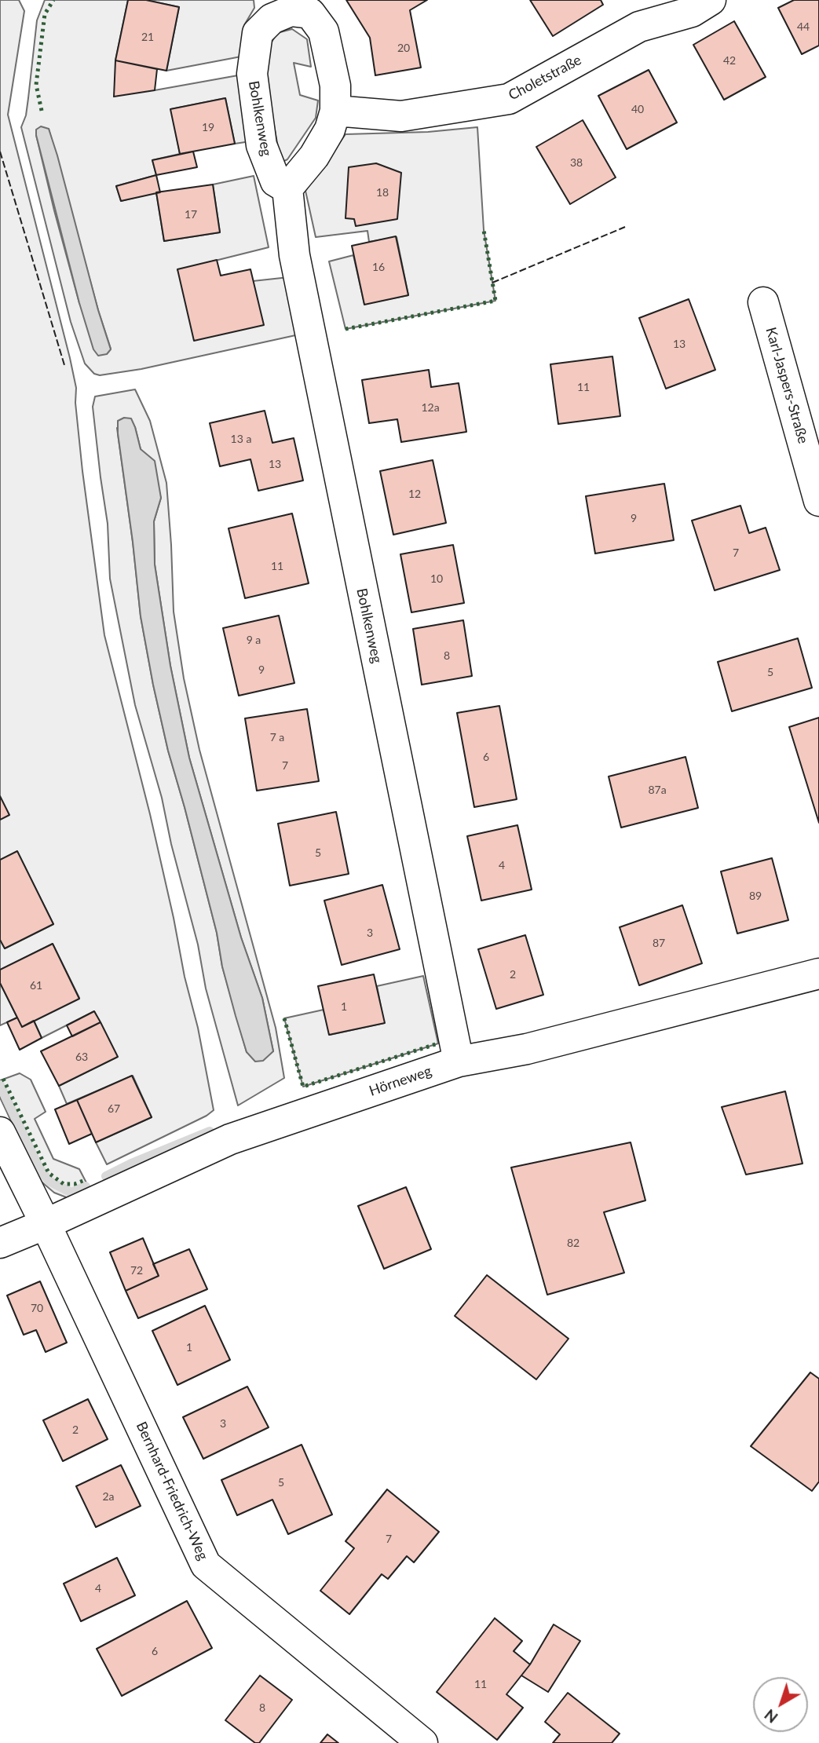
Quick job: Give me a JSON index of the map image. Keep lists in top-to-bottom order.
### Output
{
  "streets": {
    "street": [
      "Choletstraße",
      "Bohlkenweg",
      "Karl-Jaspers-Straße",
      "Hörneweg",
      "Bernhard-Friedrich-Weg"
    ]
  },
  "crossings": [
    ["Choletstraße", "Bohlkenweg"],
    ["Bohlkenweg", "Hörneweg"],
    ["Hörneweg", "Bernhard-Friedrich-Weg"]
  ],
  "house_numbers": [
    "44",
    "21",
    "20",
    "42",
    "40",
    "19",
    "38",
    "18",
    "17",
    "16",
    "13",
    "11",
    "12a",
    "13 a",
    "13",
    "12",
    "9",
    "7",
    "11",
    "10",
    "9 a",
    "8",
    "9",
    "5",
    "7 a",
    "6",
    "7",
    "87a",
    "5",
    "4",
    "89",
    "3",
    "87",
    "2",
    "61",
    "1",
    "63",
    "67",
    "82",
    "72",
    "70",
    "1",
    "3",
    "2",
    "5",
    "2a",
    "7",
    "4",
    "6",
    "11",
    "8"
  ],
  "north": "bottom left"
}
